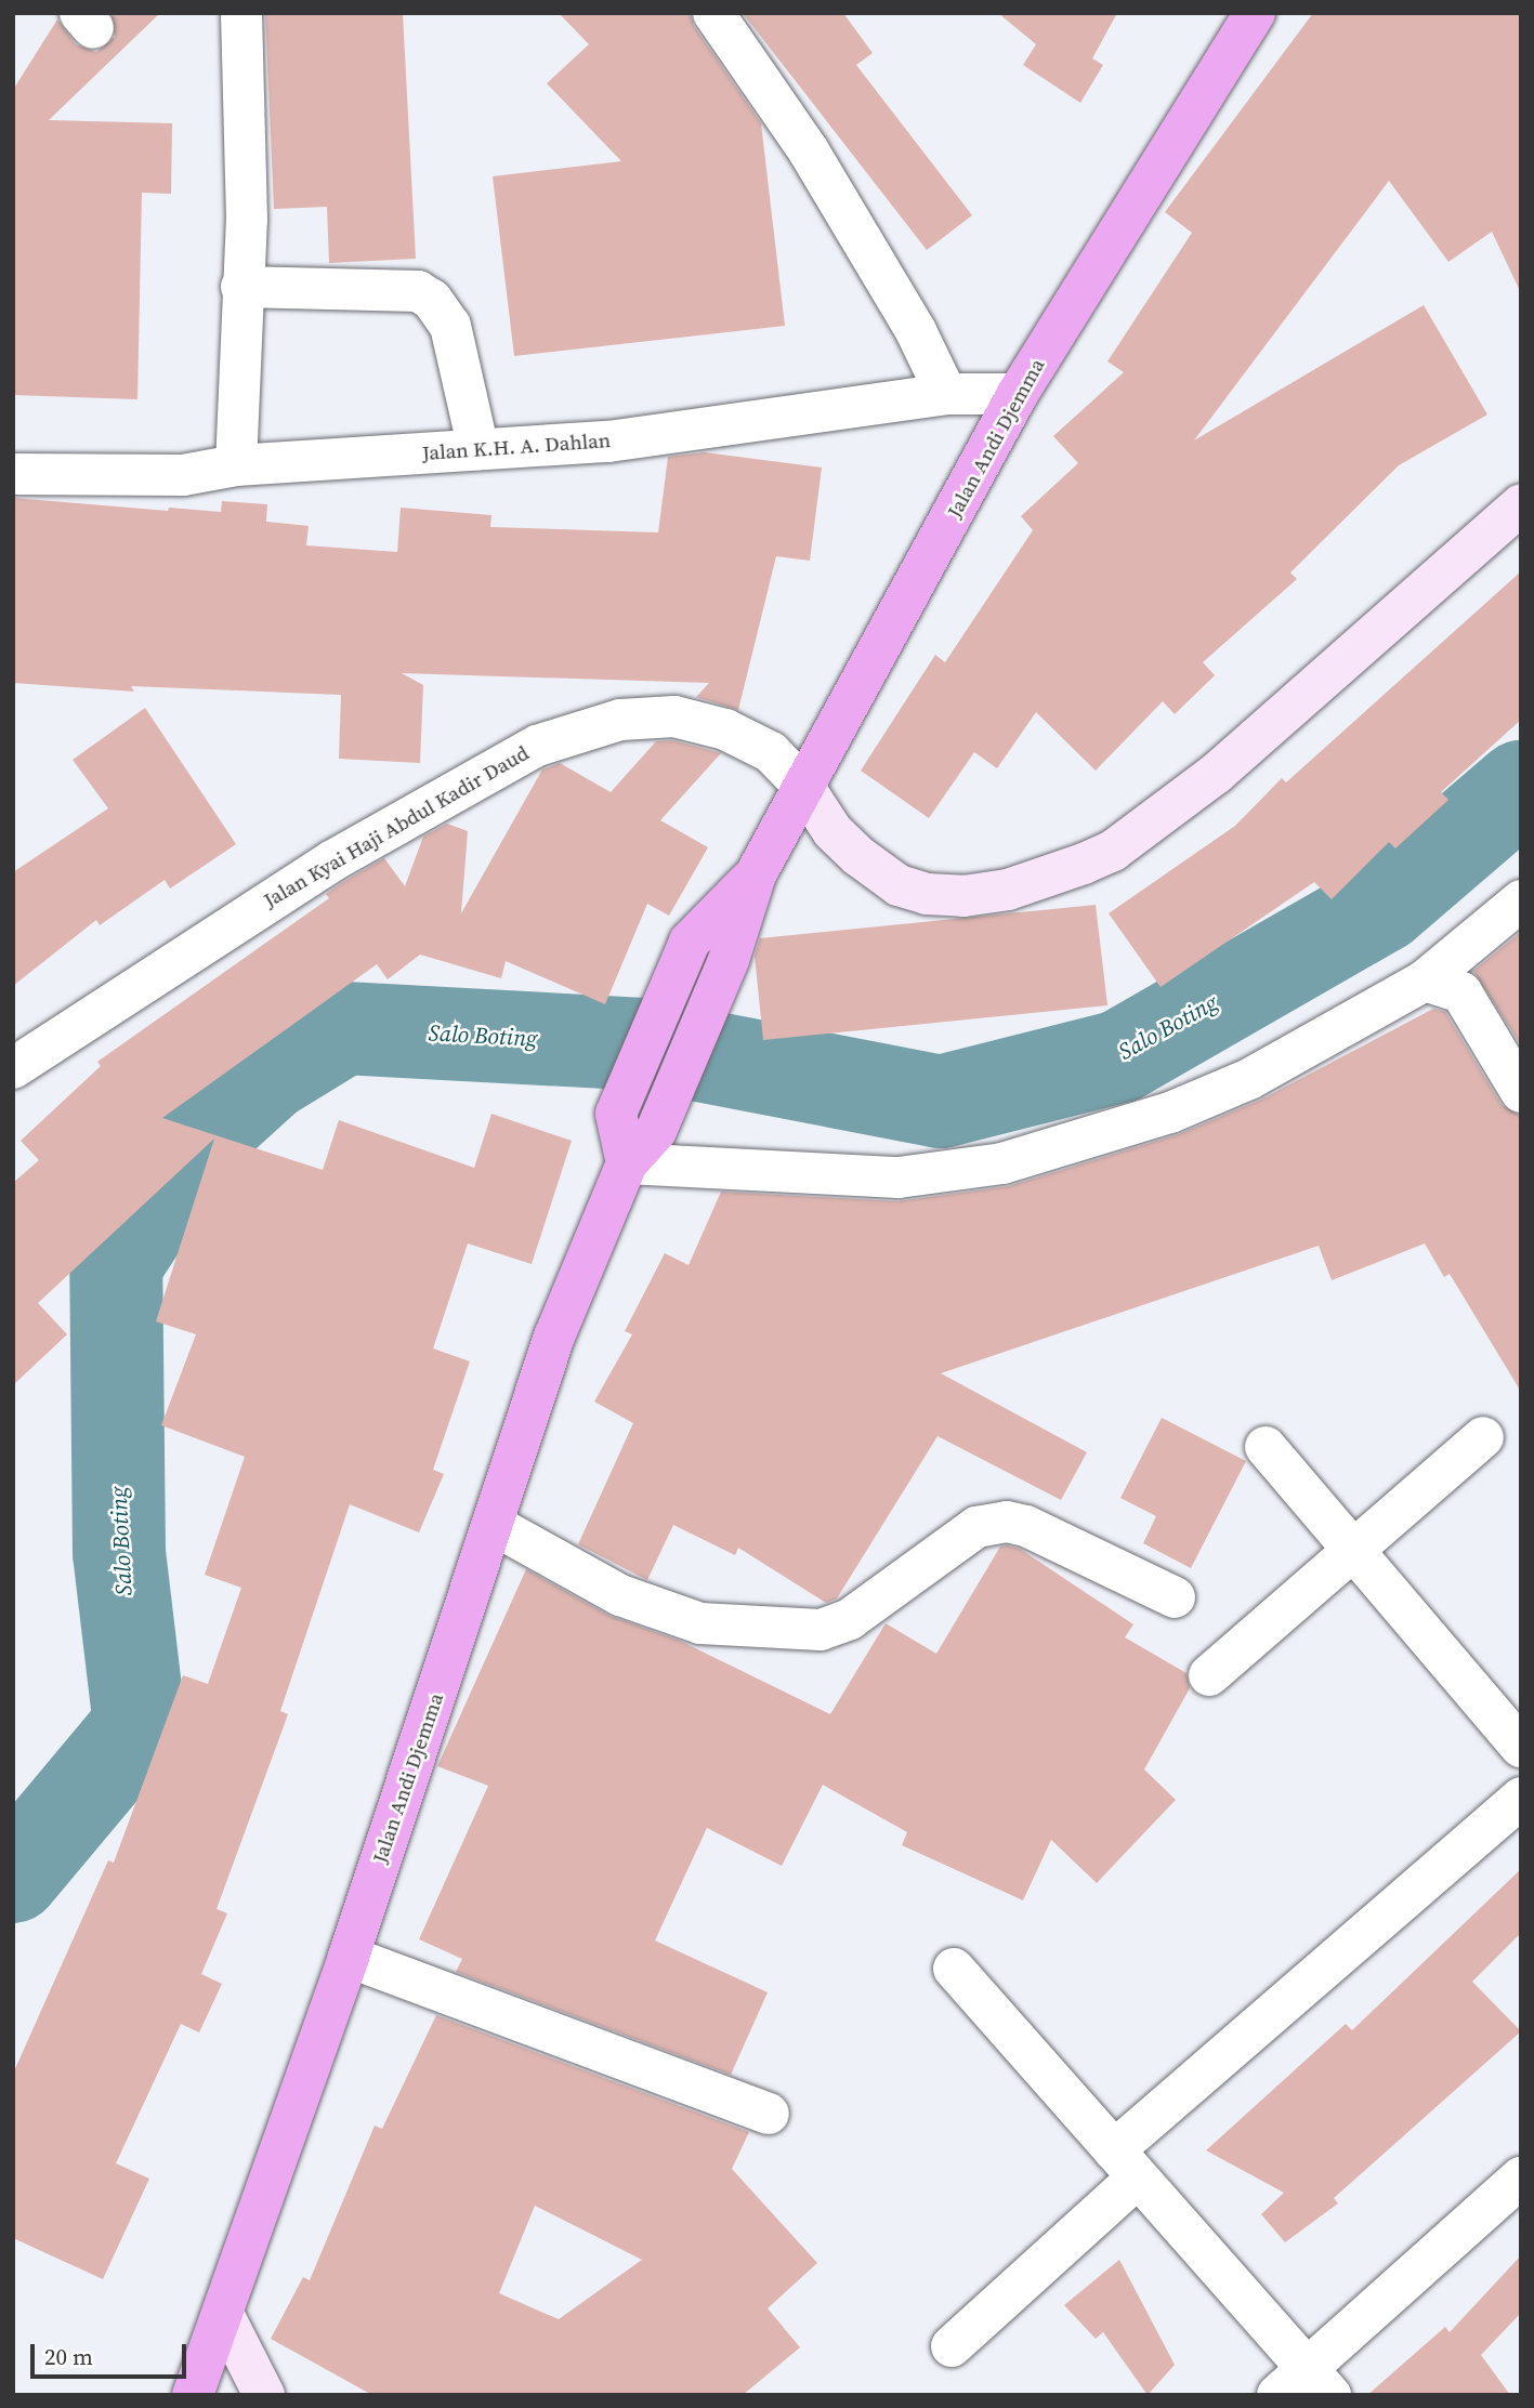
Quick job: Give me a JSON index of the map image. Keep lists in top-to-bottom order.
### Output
{
  "streets": {
    "highway": ["Jalan Andi Djemma"],
    "street": ["Jalan K.H. A. Dahlan", "Jalan Kyai Haji Abdul Kadir Daud"]
  },
  "crossings": [
    ["Jalan Andi Djemma", "Jalan K.H. A. Dahlan"],
    ["Jalan Andi Djemma", "Jalan Kyai Haji Abdul Kadir Daud"]
  ],
  "water": ["Salo Boting"],
  "scale_bar": "20 m"
}
